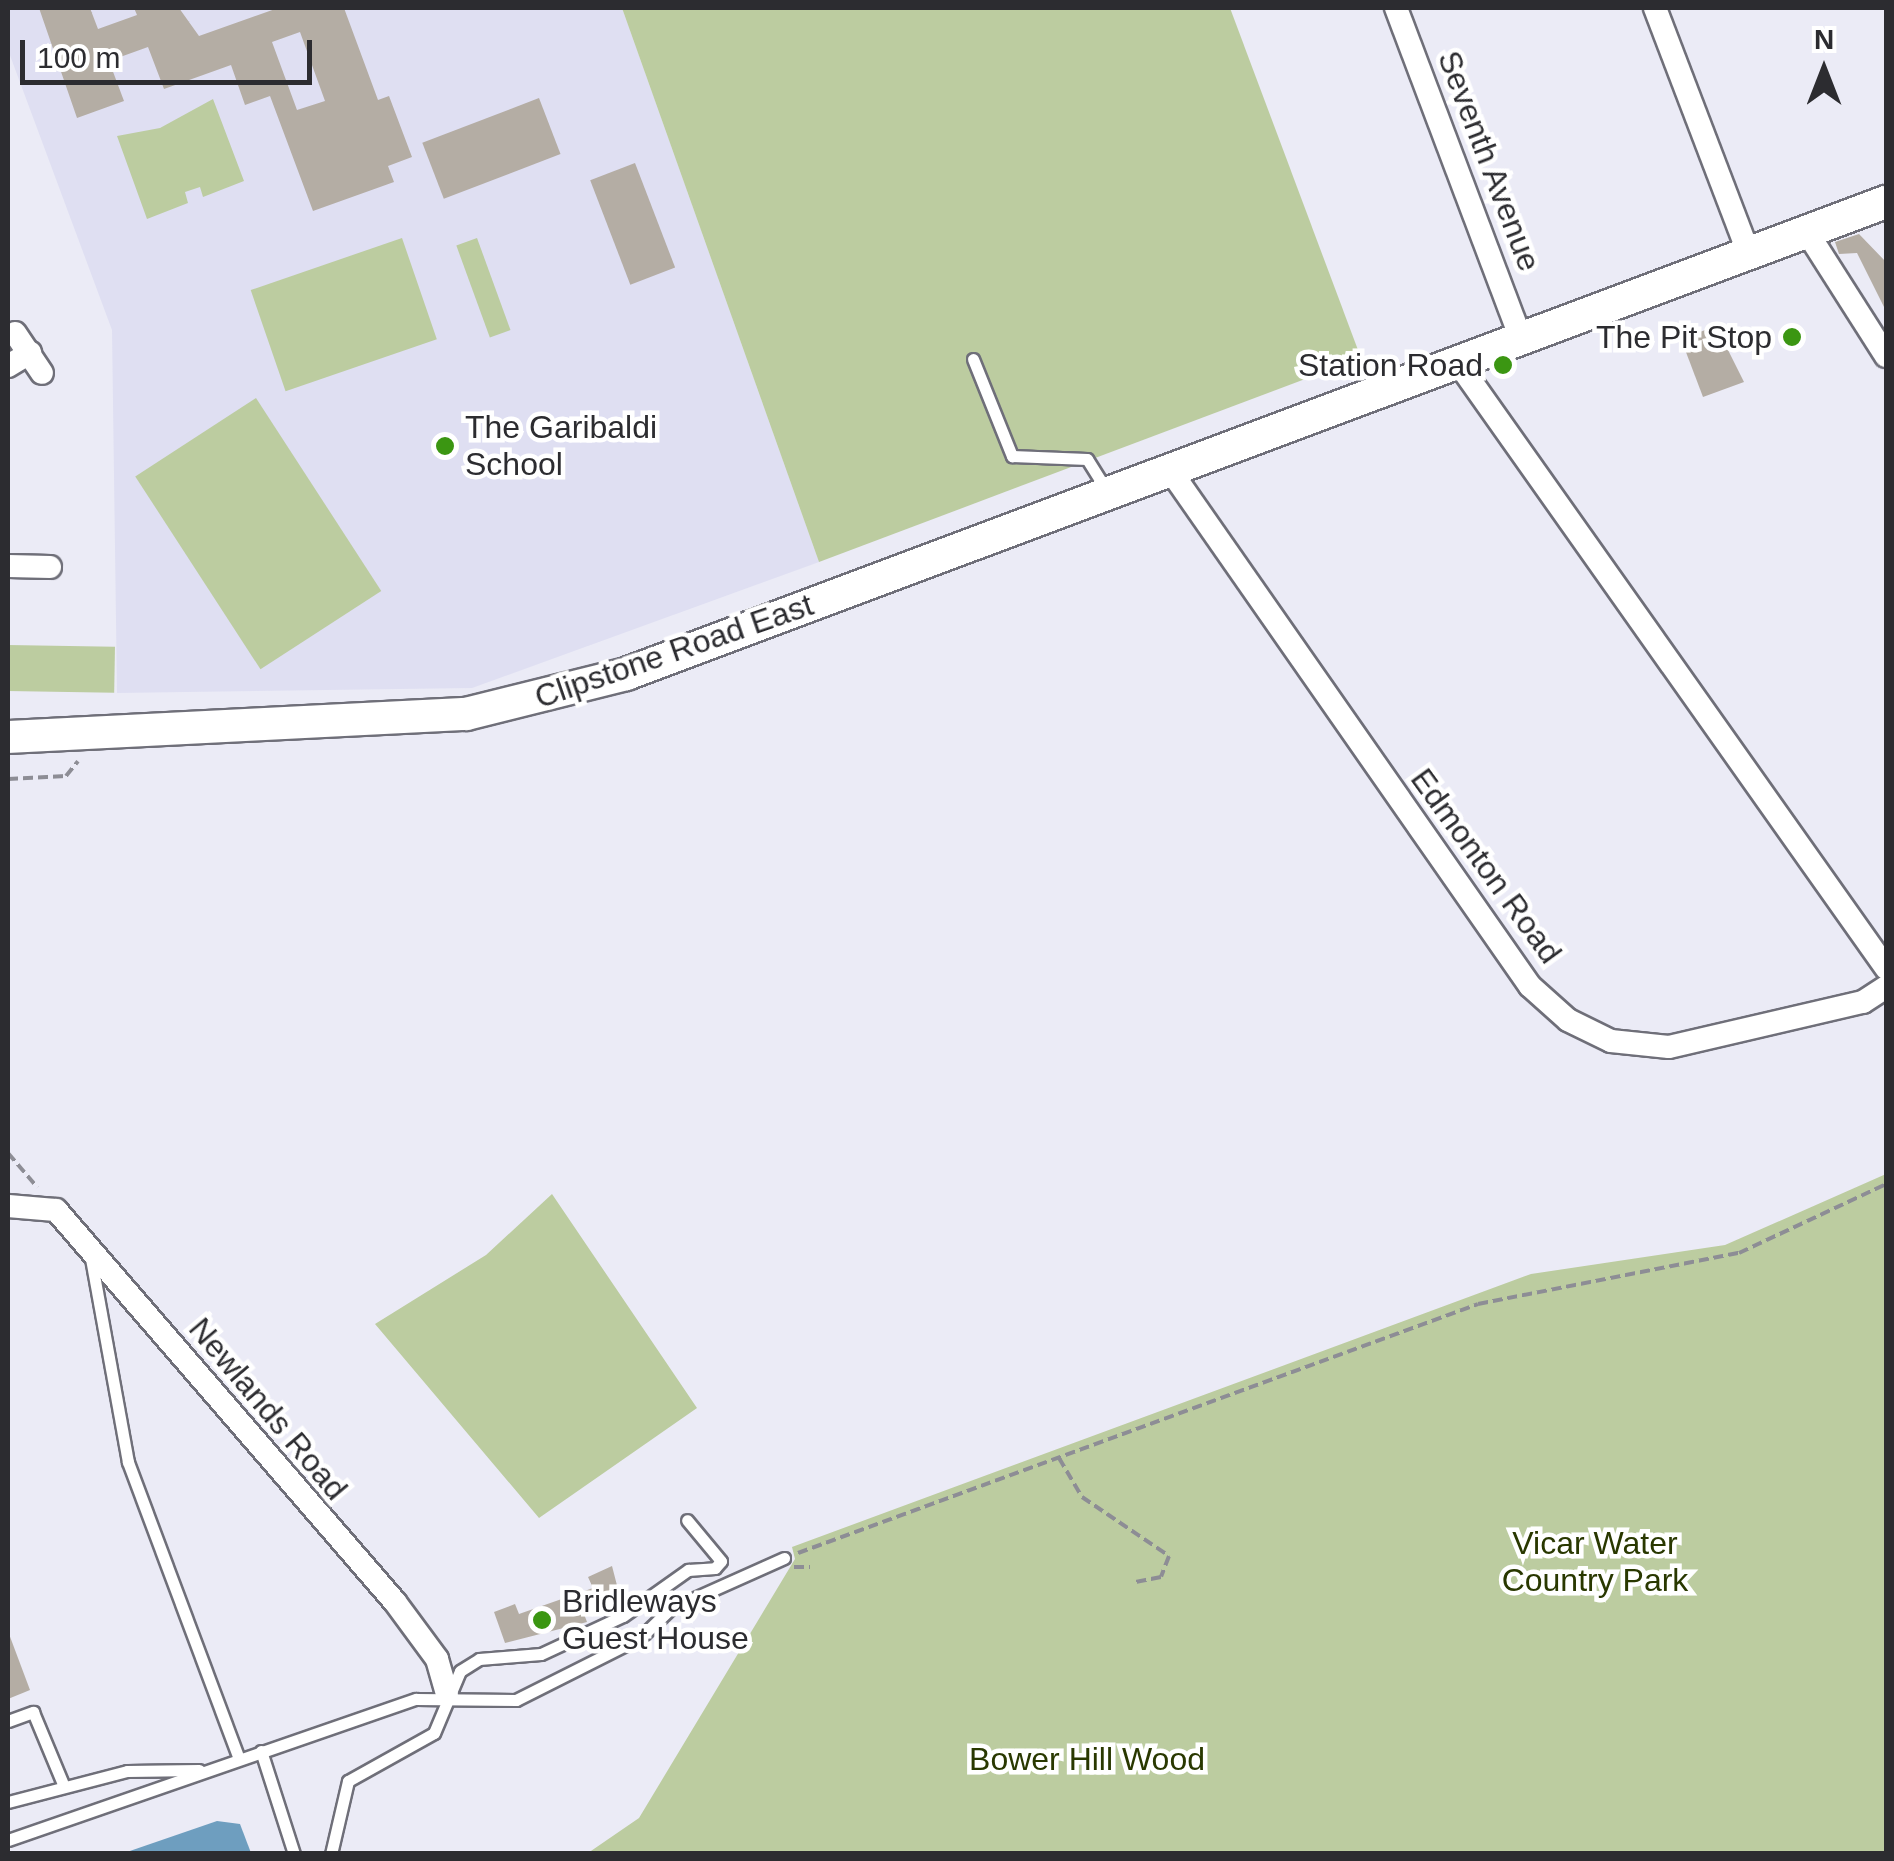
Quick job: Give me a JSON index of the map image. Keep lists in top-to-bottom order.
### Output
{
  "streets": {
    "main road": ["Clipstone Road East"],
    "street": ["Seventh Avenue", "Edmonton Road", "Newlands Road"]
  },
  "crossings": [
    ["Seventh Avenue", "Clipstone Road East"],
    ["Clipstone Road East", "Edmonton Road"]
  ],
  "parks": ["Vicar Water Country Park", "Bower Hill Wood"],
  "places": [
    "The Pit Stop",
    "Station Road",
    "The Garibaldi School",
    "Bridleways Guest House"
  ],
  "scale_bar": "100 m",
  "north": "top"
}
